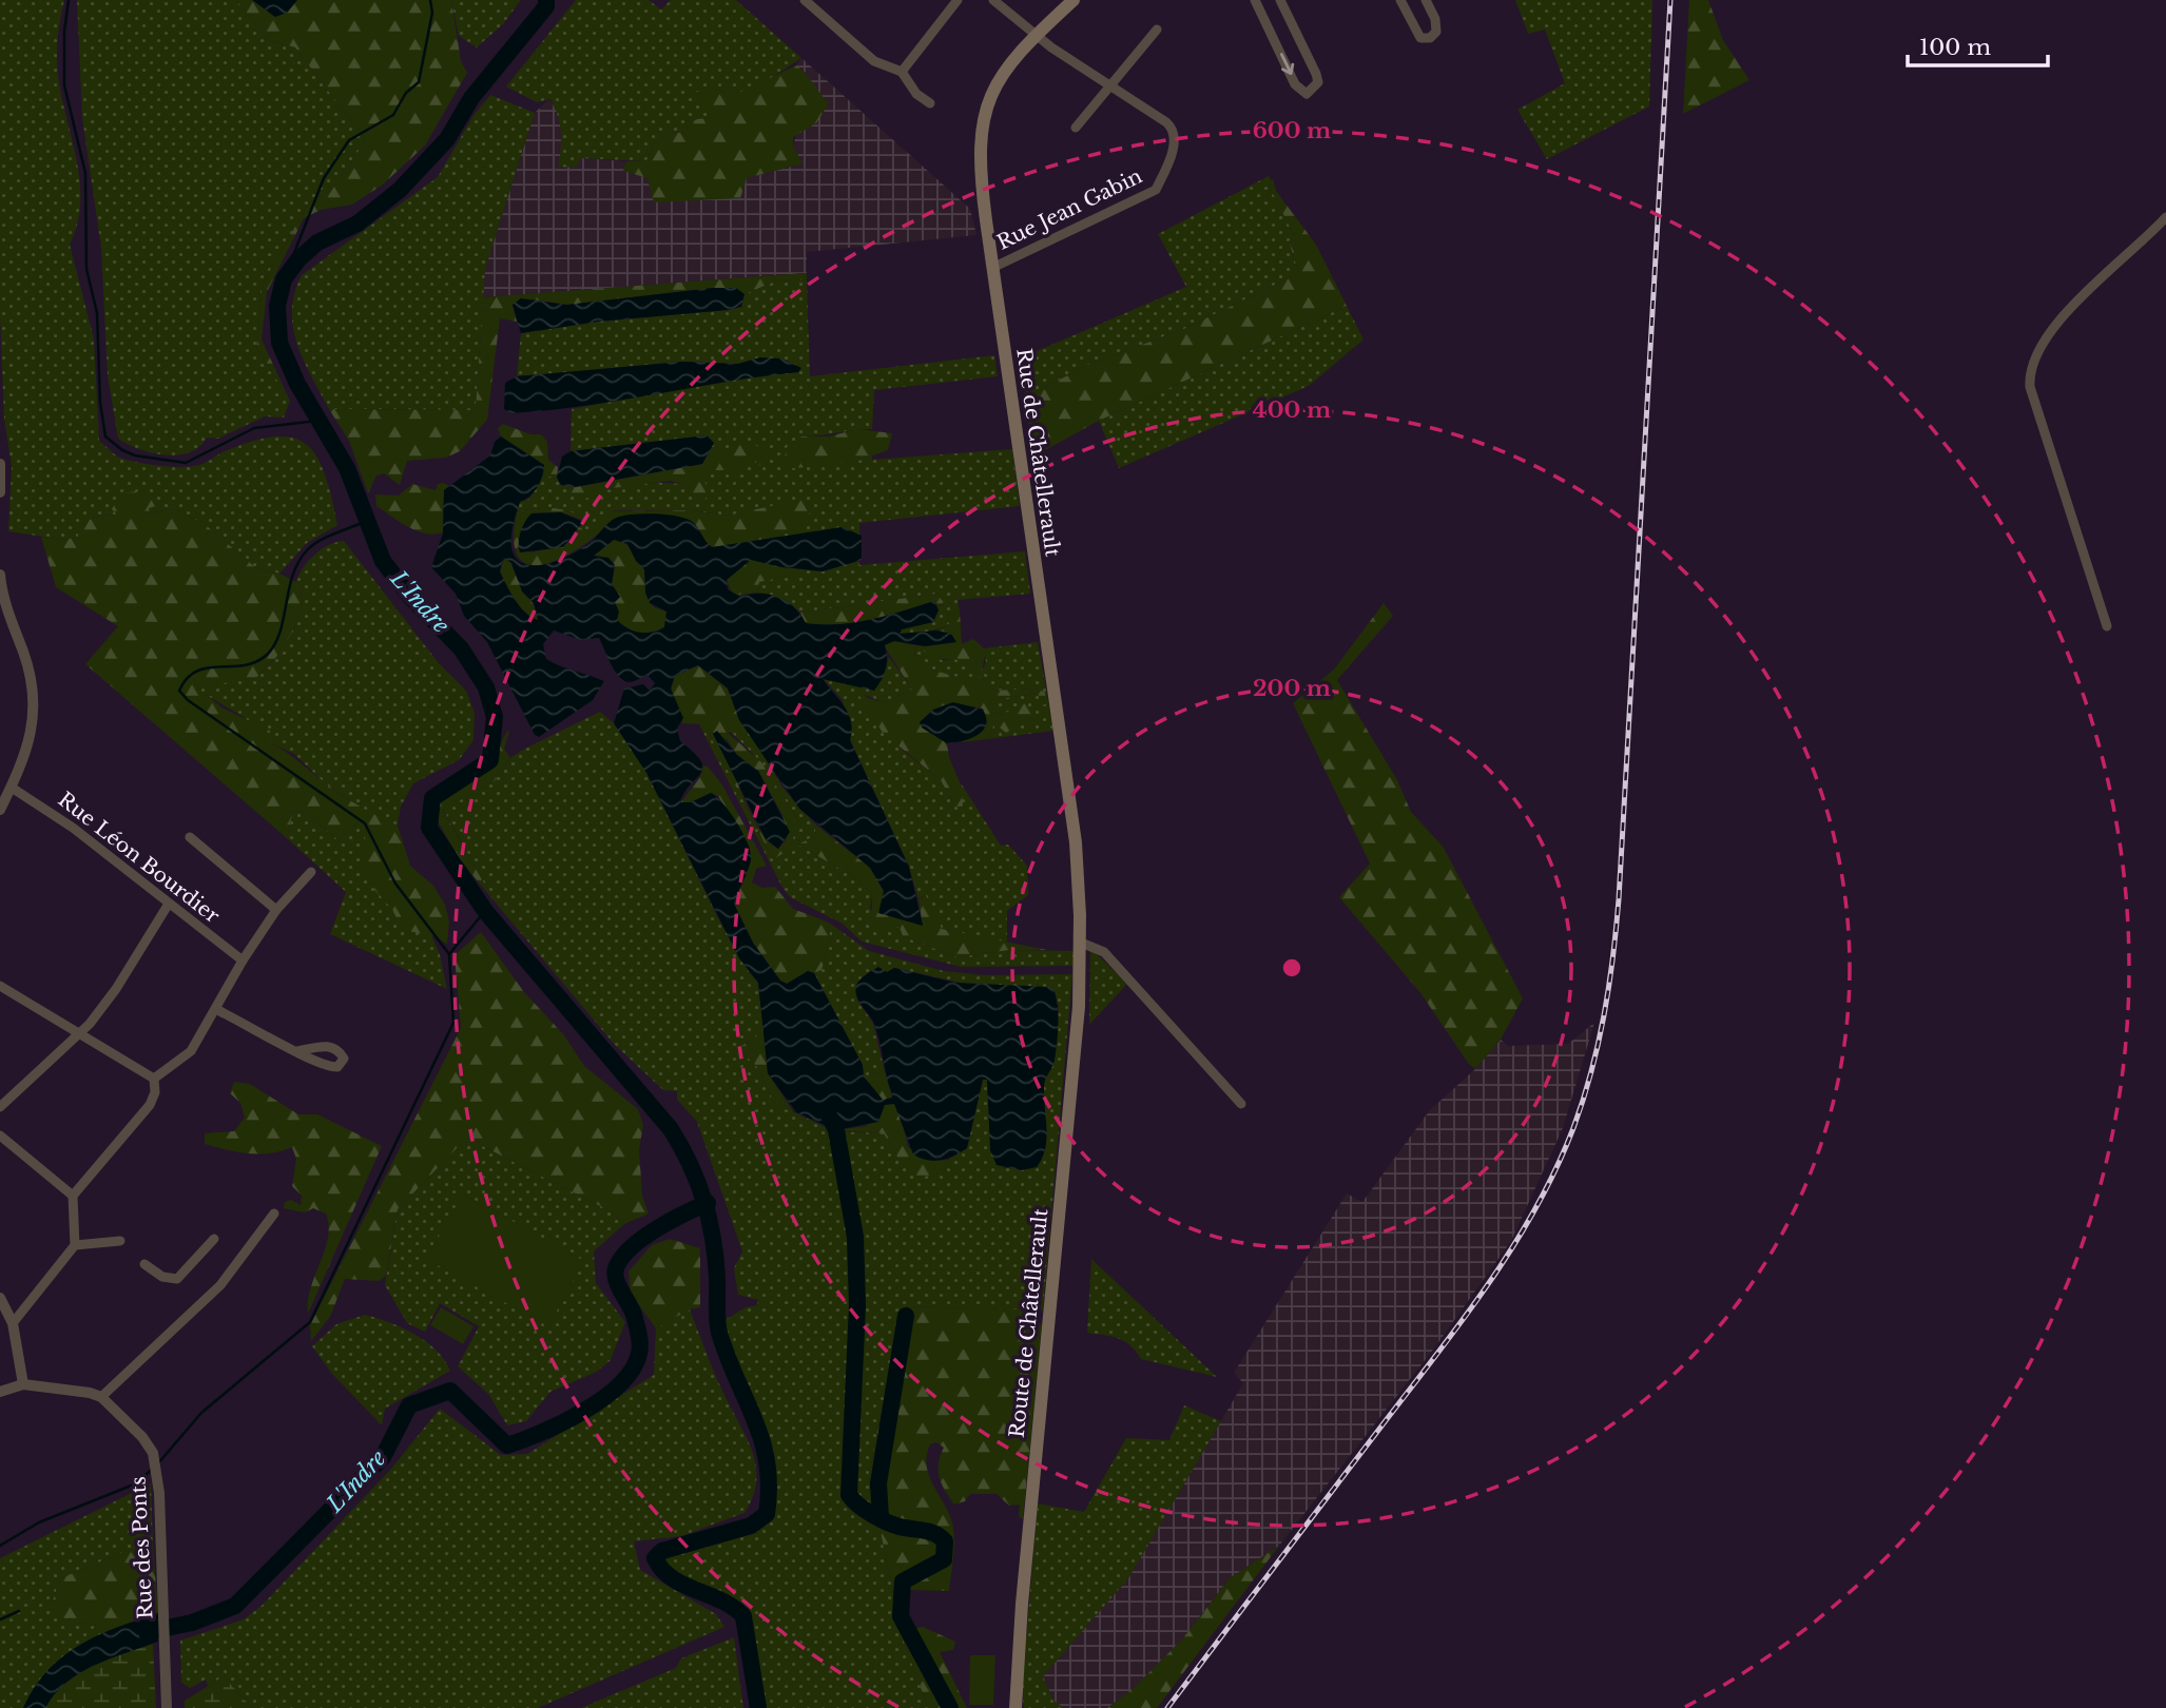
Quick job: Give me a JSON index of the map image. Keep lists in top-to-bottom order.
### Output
{
  "streets": {
    "main road": ["Rue de Châtellerault", "Route de Châtellerault"],
    "street": ["Rue Jean Gabin", "Rue Léon Bourdier", "Rue des Ponts"]
  },
  "crossings": [
    ["Rue Jean Gabin", "Rue de Châtellerault"],
    ["Rue de Châtellerault", "Route de Châtellerault"]
  ],
  "water": ["L'Indre"],
  "scale_bar": "100 m",
  "rings": ["600 m", "400 m", "200 m"]
}
